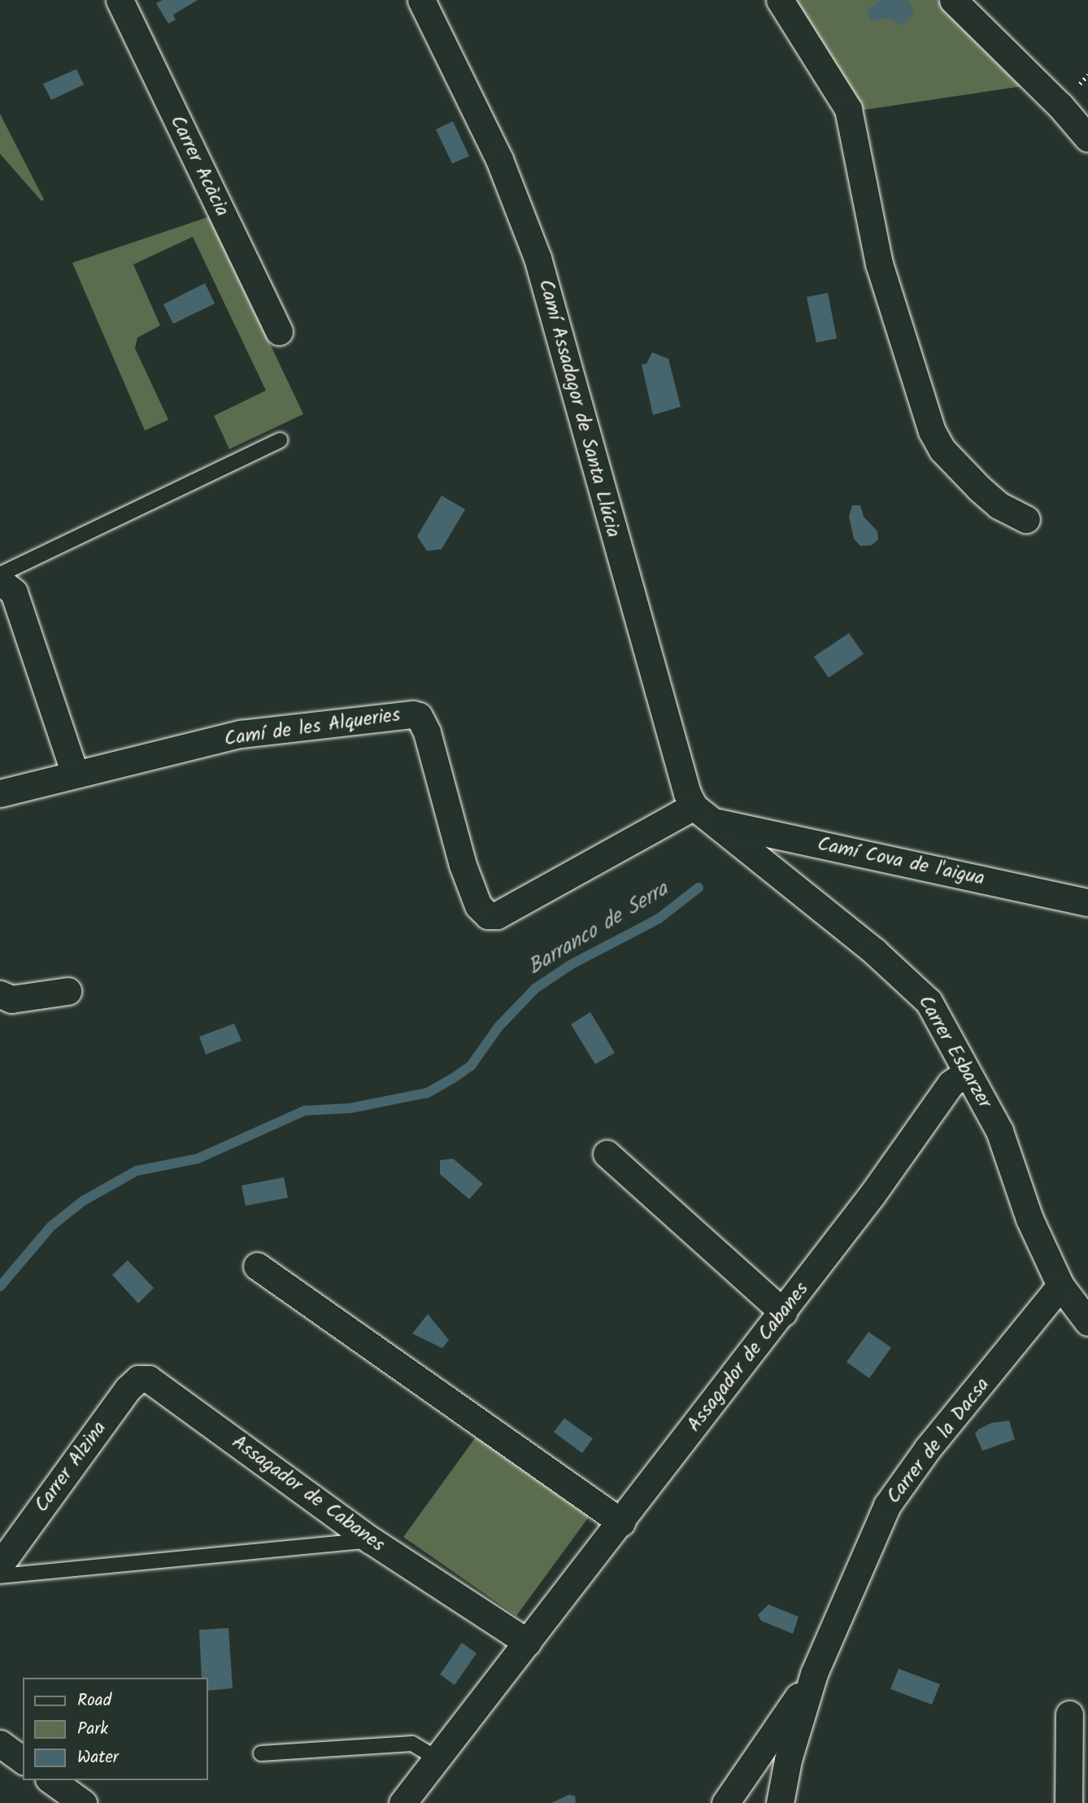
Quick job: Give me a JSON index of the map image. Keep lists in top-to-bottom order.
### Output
{
  "streets": {
    "street": [
      "Carrer Acàcia",
      "Camí Assadagor de Santa Llúcia",
      "Camí de les Alqueries",
      "Camí Cova de l'aigua",
      "Carrer Esbarzer",
      "Assagador de Cabanes",
      "Carrer de la Dacsa",
      "Carrer Alzina"
    ]
  },
  "crossings": [
    ["Camí Assadagor de Santa Llúcia", "Camí de les Alqueries"],
    ["Camí Assadagor de Santa Llúcia", "Camí Cova de l'aigua"],
    ["Camí Assadagor de Santa Llúcia", "Carrer Esbarzer"],
    ["Camí de les Alqueries", "Camí Cova de l'aigua"],
    ["Camí de les Alqueries", "Carrer Esbarzer"],
    ["Camí Cova de l'aigua", "Carrer Esbarzer"],
    ["Carrer Esbarzer", "Assagador de Cabanes"],
    ["Carrer Esbarzer", "Carrer de la Dacsa"],
    ["Assagador de Cabanes", "Carrer Alzina"]
  ],
  "water": ["Barranco de Serra"],
  "legend": ["Road", "Park", "Water"]
}
